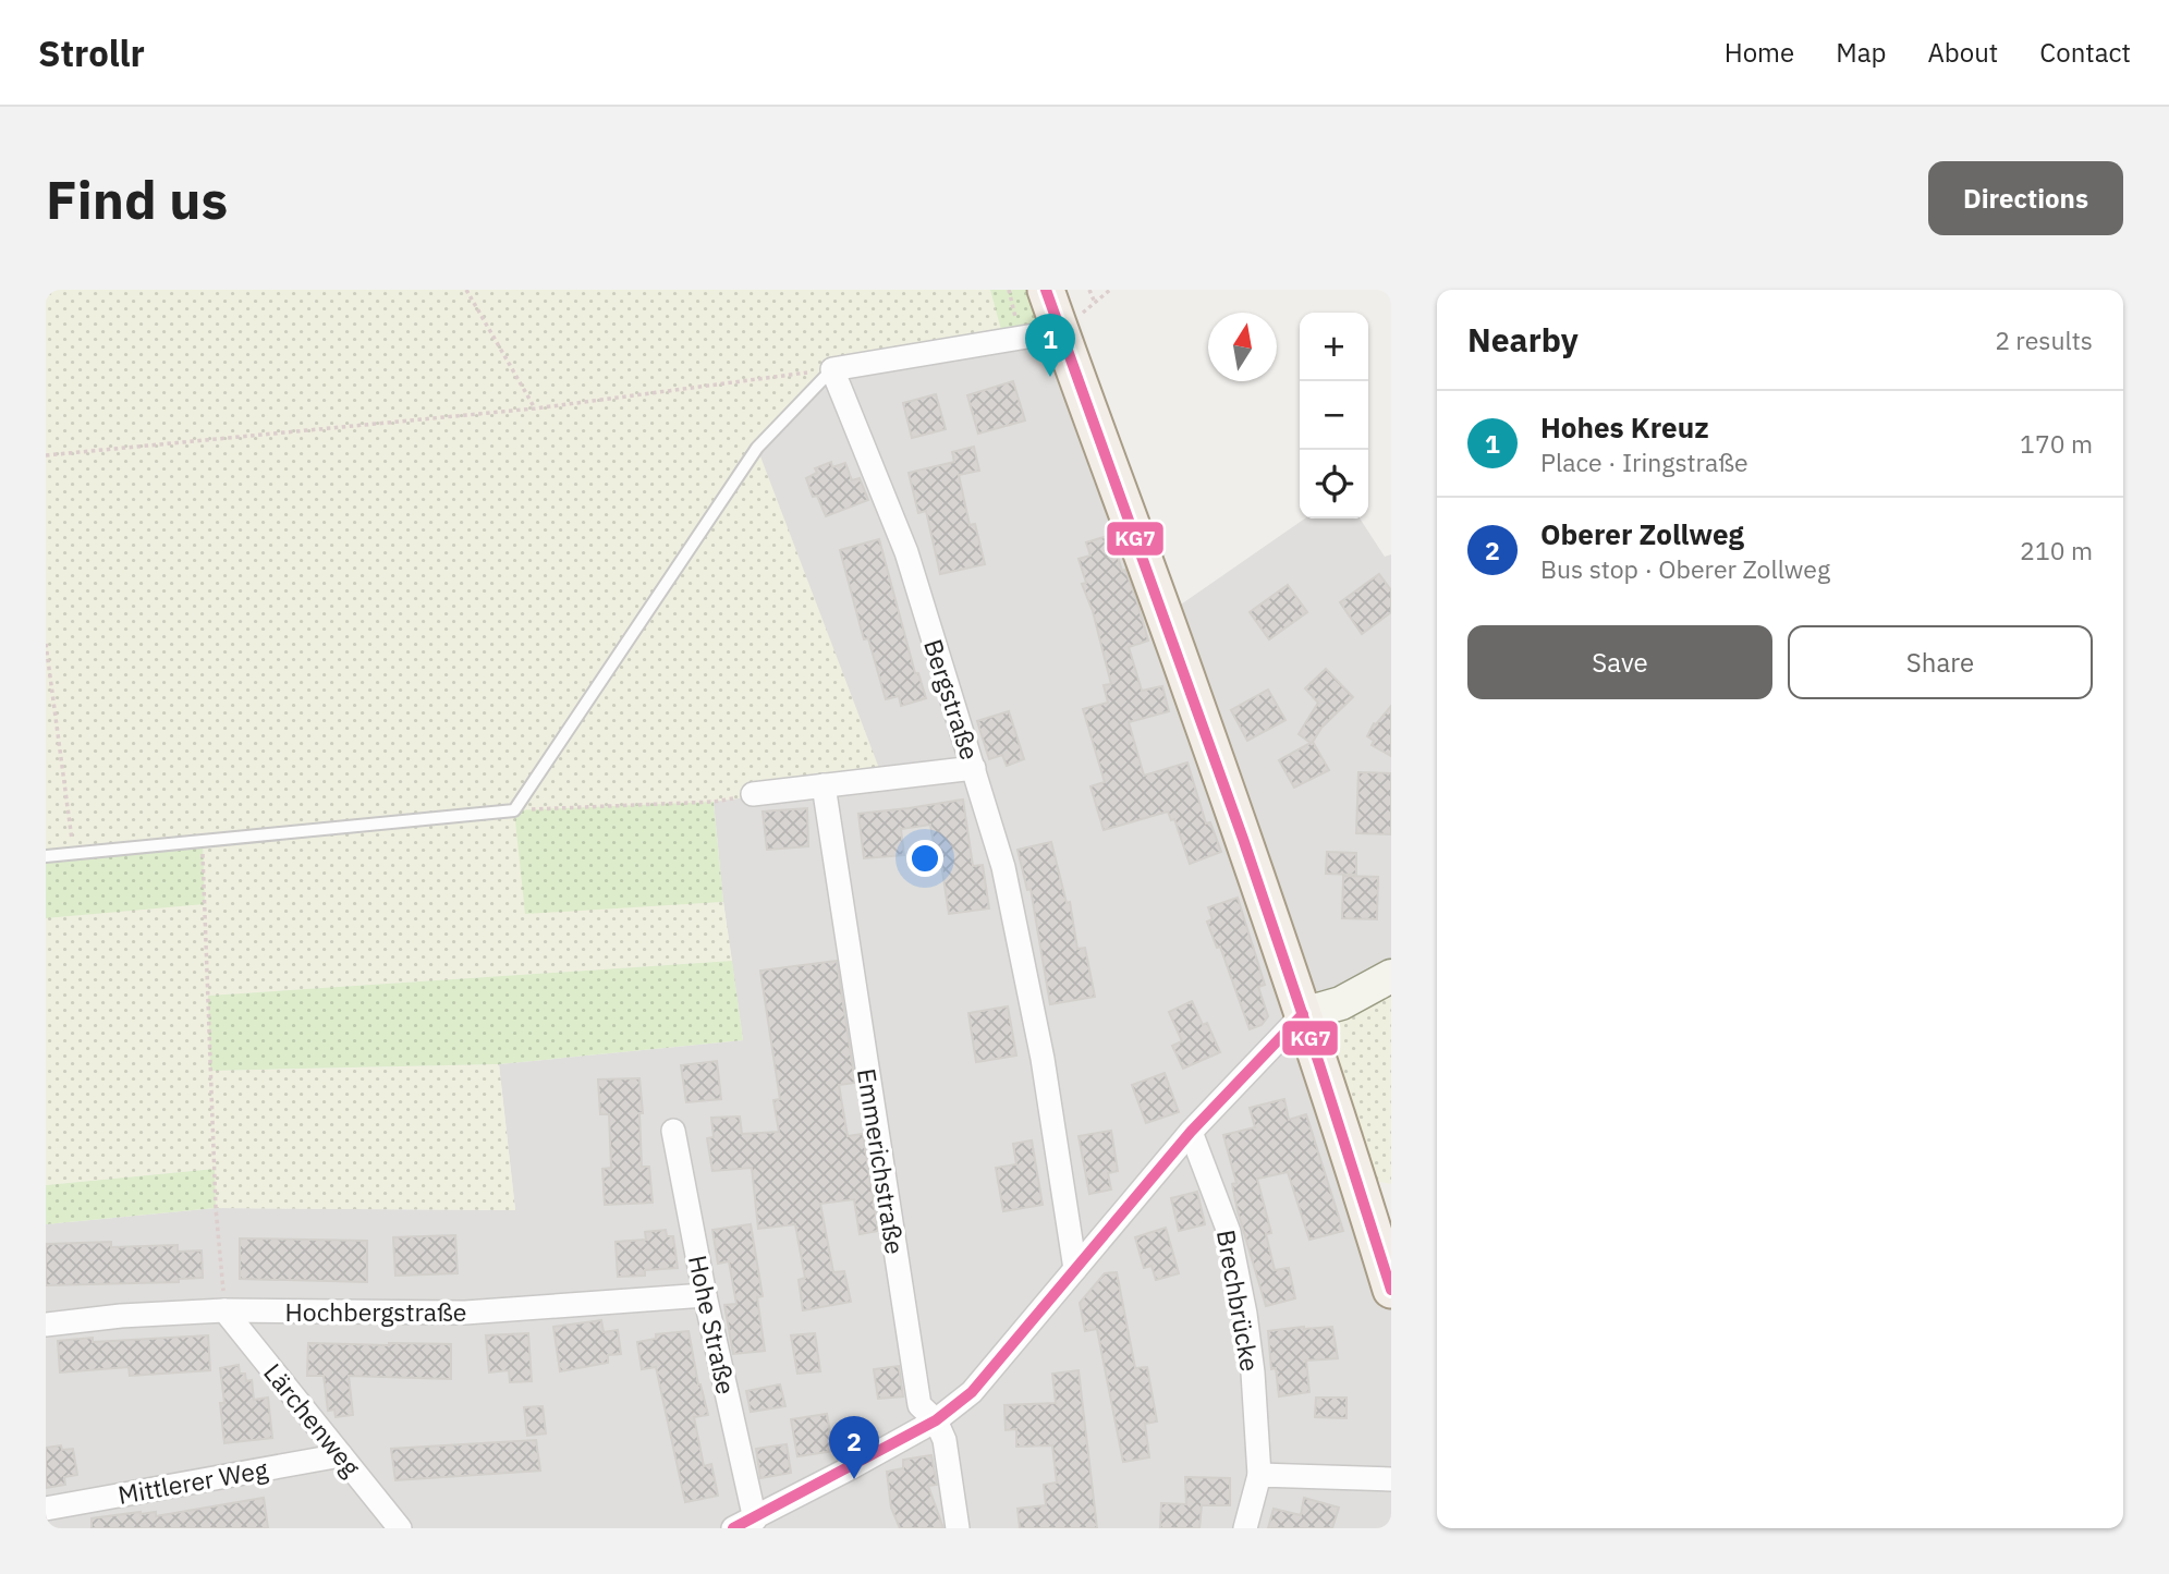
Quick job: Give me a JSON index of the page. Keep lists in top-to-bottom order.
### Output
{
  "streets": {
    "street": [
      "Bergstraße",
      "Emmerichstraße",
      "Brechbrücke",
      "Hochbergstraße",
      "Hohe Straße",
      "Lärchenweg",
      "Mittlerer Weg"
    ]
  },
  "crossings": [
    ["Hochbergstraße", "Hohe Straße"],
    ["Hochbergstraße", "Lärchenweg"],
    ["Lärchenweg", "Mittlerer Weg"]
  ],
  "lines": ["transit line KG7"],
  "north": "top",
  "page": {
    "header": "Strollr",
    "nav": [
      "Home",
      "Map",
      "About",
      "Contact"
    ],
    "buttons": [
      "Directions",
      ["Save", "Share"]
    ],
    "title": "Find us",
    "heading": ["Nearby", "2 results"],
    "map_buttons": ["+", "−"],
    "pins": ["1", "2"],
    "list": [
      {
        "mark": "1",
        "name": "Hohes Kreuz",
        "note": "Place · Iringstraße",
        "value": "170 m"
      },
      {
        "mark": "2",
        "name": "Oberer Zollweg",
        "note": "Bus stop · Oberer Zollweg",
        "value": "210 m"
      }
    ]
  }
}
